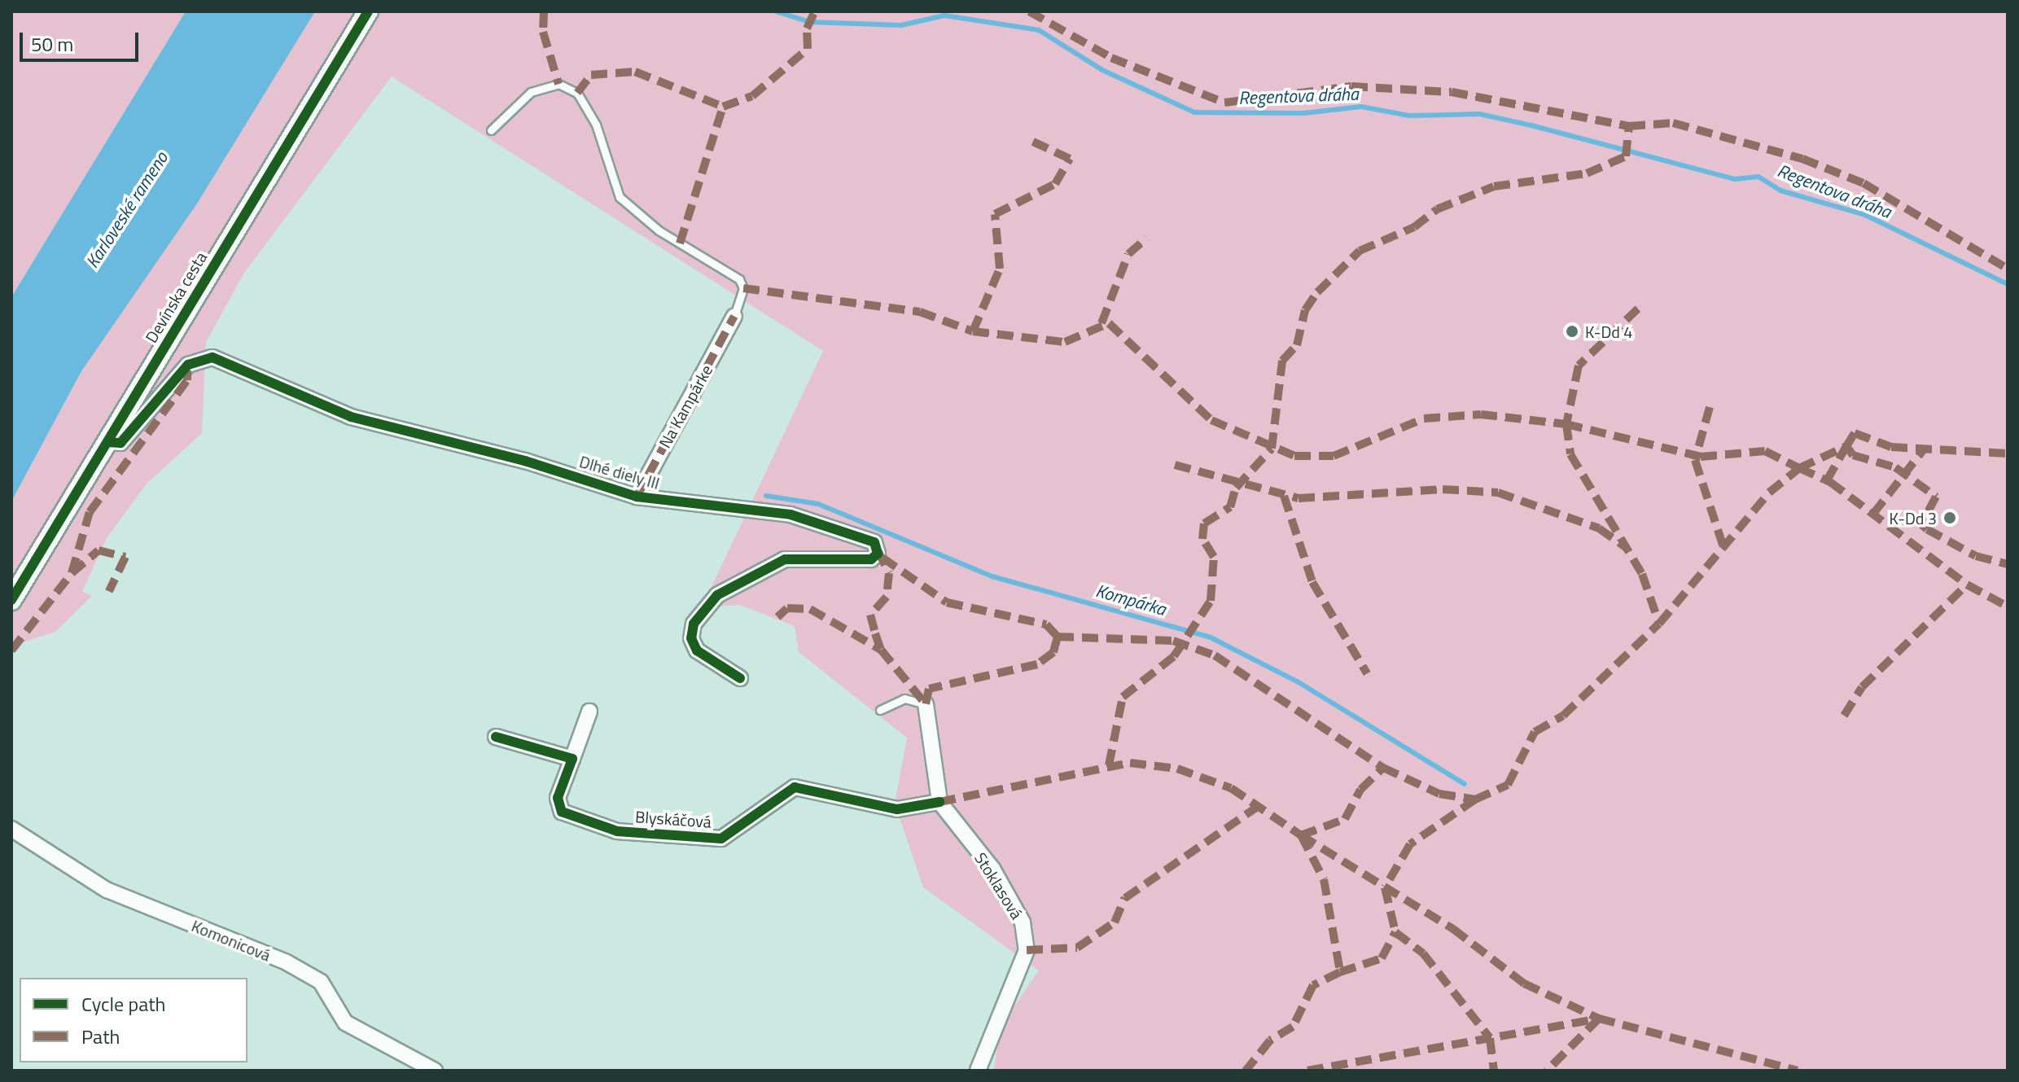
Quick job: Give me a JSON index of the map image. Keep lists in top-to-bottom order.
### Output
{
  "streets": {
    "street": [
      "Devínska cesta",
      "Na Kampárke",
      "Dlhé diely III",
      "Blyskáčová",
      "Stoklasová",
      "Komonicová"
    ]
  },
  "crossings": [
    ["Devínska cesta", "Dlhé diely III"],
    ["Na Kampárke", "Dlhé diely III"],
    ["Blyskáčová", "Stoklasová"]
  ],
  "water": ["Regentova dráha", "Karloveské rameno", "Kompárka"],
  "places": ["K-Dd 4", "K-Dd 3"],
  "legend": ["Cycle path", "Path"],
  "scale_bar": "50 m"
}
